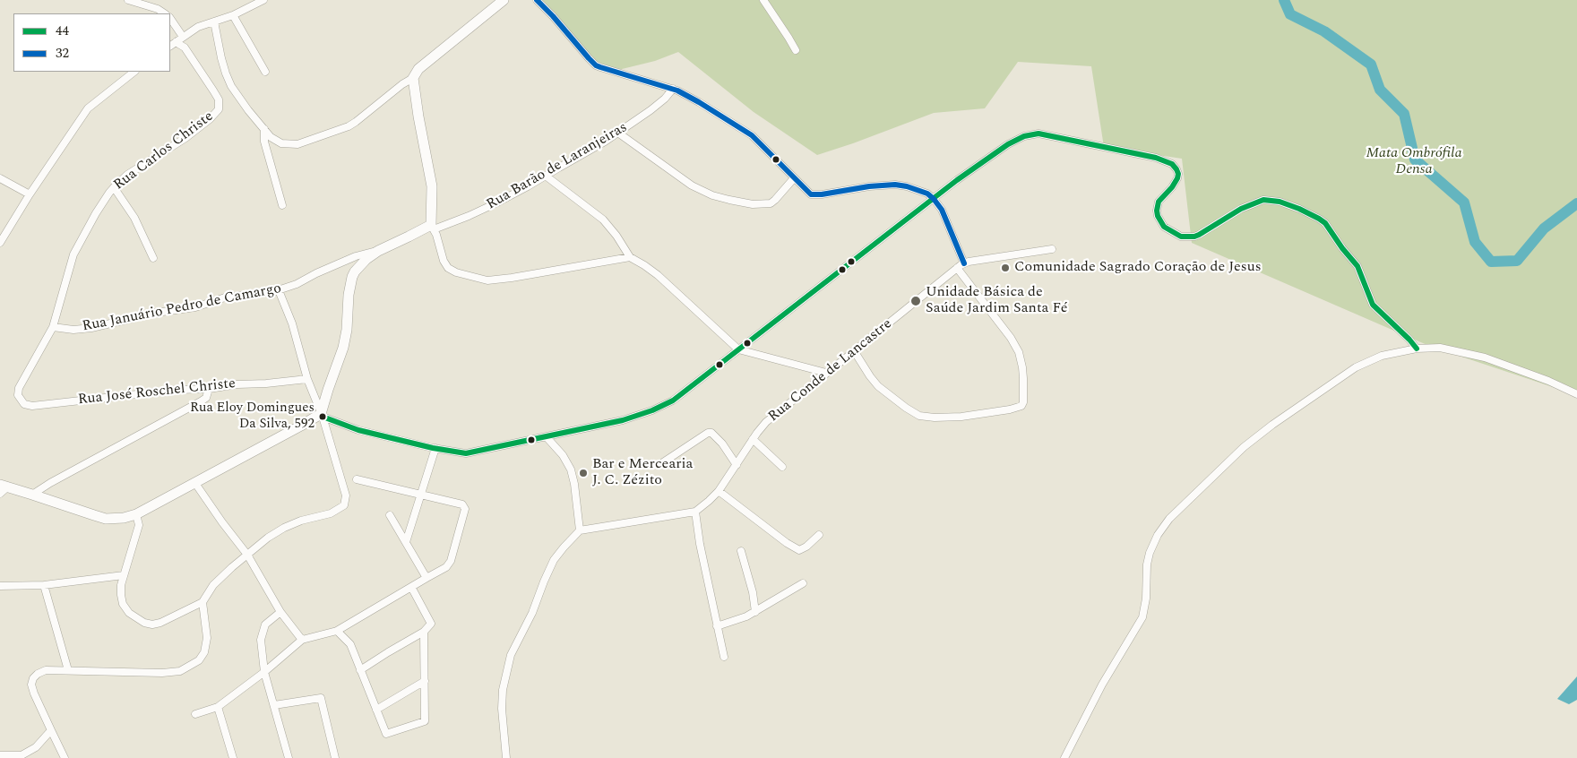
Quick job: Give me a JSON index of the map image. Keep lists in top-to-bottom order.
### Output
{
  "streets": {
    "main road": ["Rua Barão de Laranjeiras"],
    "street": [
      "Rua Carlos Christe",
      "Rua Januário Pedro de Camargo",
      "Rua Conde de Lancastre",
      "Rua José Roschel Christe"
    ]
  },
  "crossings": [
    ["Rua Carlos Christe", "Rua Januário Pedro de Camargo"],
    ["Rua Carlos Christe", "Rua José Roschel Christe"],
    ["Rua Barão de Laranjeiras", "Rua Januário Pedro de Camargo"]
  ],
  "parks": ["Mata Ombrófila Densa"],
  "places": [
    "Comunidade Sagrado Coração de Jesus",
    "Unidade Básica de Saúde Jardim Santa Fé",
    "Rua Eloy Domingues Da Silva, 592",
    "Bar e Mercearia J. C. Zézito"
  ],
  "lines": ["transit line 32", "transit line 44"],
  "legend": ["44", "32"]
}
